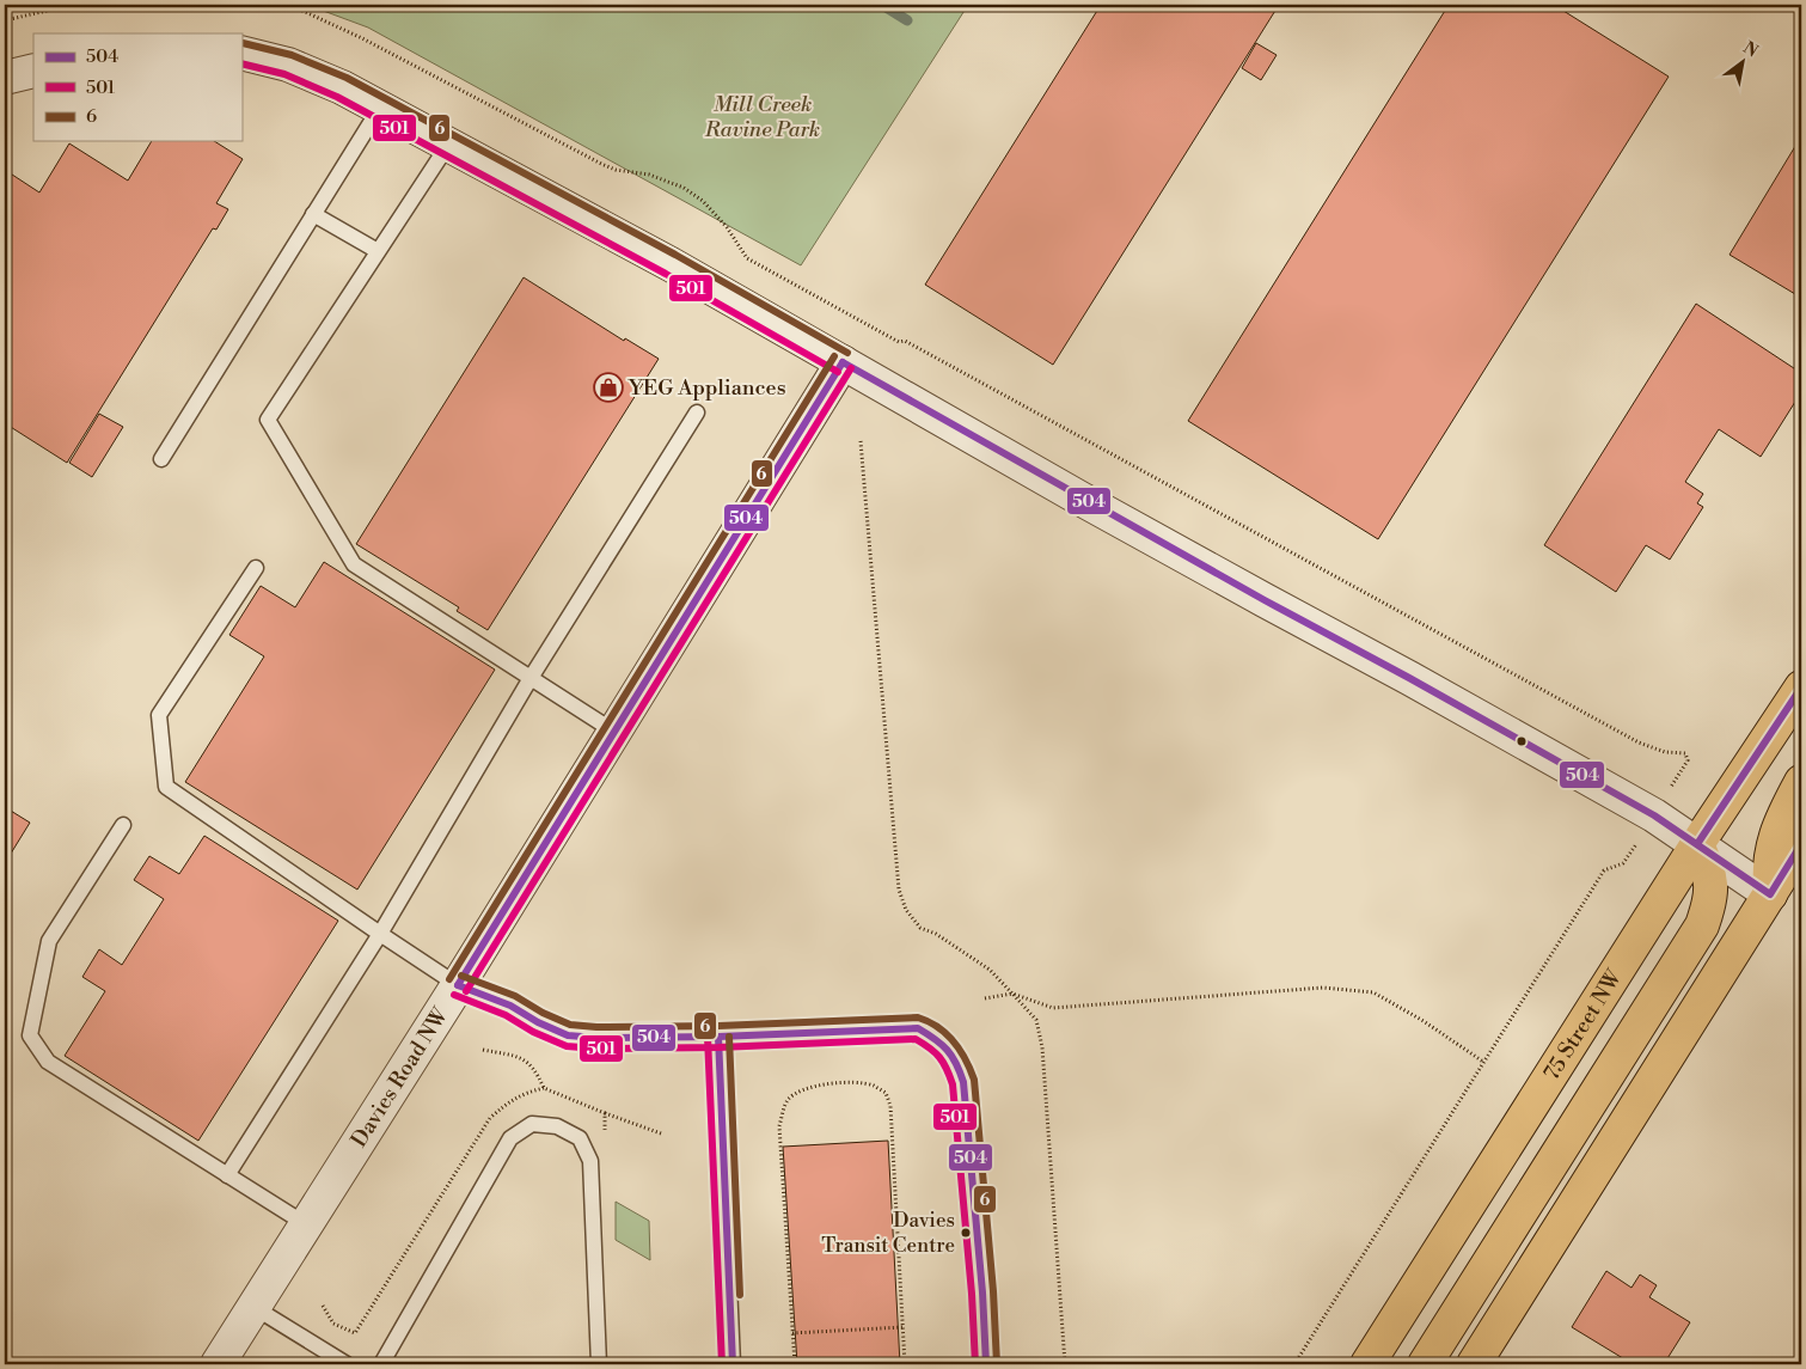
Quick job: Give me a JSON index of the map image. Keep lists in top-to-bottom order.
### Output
{
  "streets": {
    "main road": ["75 Street NW"],
    "street": ["Davies Road NW"]
  },
  "parks": ["Mill Creek Ravine Park"],
  "places": {
    "shop": ["YEG Appliances"],
    "other": ["Davies Transit Centre"]
  },
  "lines": ["transit line 6", "transit line 501", "transit line 504"],
  "legend": ["504", "501", "6"],
  "north": "top right"
}
